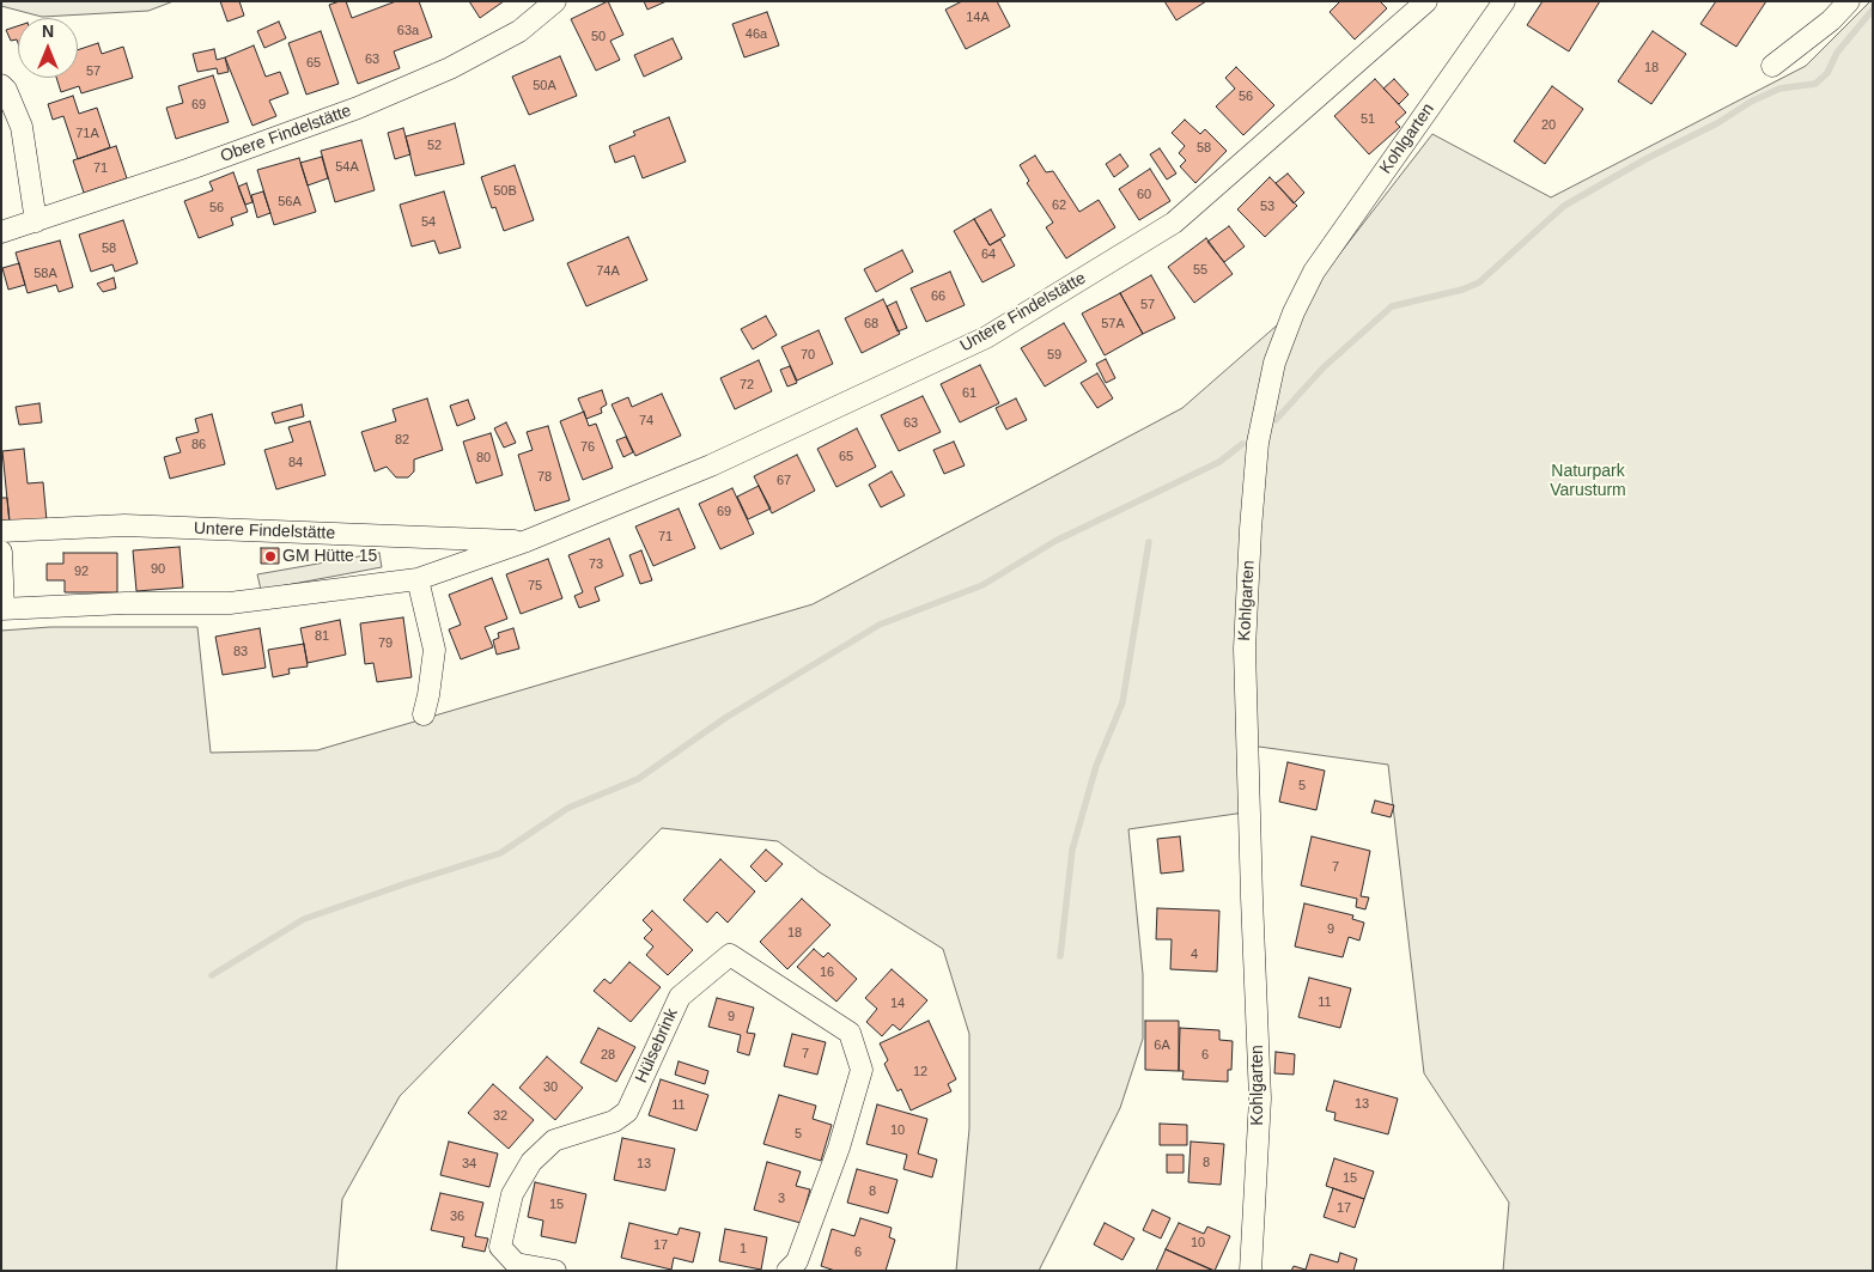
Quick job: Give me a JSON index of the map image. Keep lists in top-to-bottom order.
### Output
{
  "streets": {
    "street": [
      "Obere Findelstätte",
      "Kohlgarten",
      "Untere Findelstätte",
      "Hülsebrink"
    ]
  },
  "parks": ["Naturpark Varusturm"],
  "places": ["GM Hütte 15"],
  "house_numbers": [
    "14A",
    "63a",
    "46a",
    "50",
    "63",
    "65",
    "18",
    "57",
    "50A",
    "56",
    "69",
    "51",
    "20",
    "71A",
    "52",
    "58",
    "54A",
    "71",
    "50B",
    "60",
    "56A",
    "62",
    "53",
    "56",
    "54",
    "58",
    "64",
    "55",
    "74A",
    "58A",
    "66",
    "57",
    "68",
    "57A",
    "70",
    "59",
    "72",
    "61",
    "74",
    "63",
    "82",
    "86",
    "76",
    "65",
    "80",
    "84",
    "78",
    "67",
    "69",
    "71",
    "73",
    "90",
    "92",
    "75",
    "81",
    "79",
    "83",
    "5",
    "7",
    "9",
    "18",
    "4",
    "16",
    "11",
    "14",
    "9",
    "6A",
    "7",
    "28",
    "6",
    "12",
    "30",
    "13",
    "11",
    "32",
    "10",
    "5",
    "8",
    "34",
    "13",
    "15",
    "8",
    "3",
    "15",
    "17",
    "36",
    "10",
    "17",
    "1",
    "6"
  ],
  "north": "top"
}
